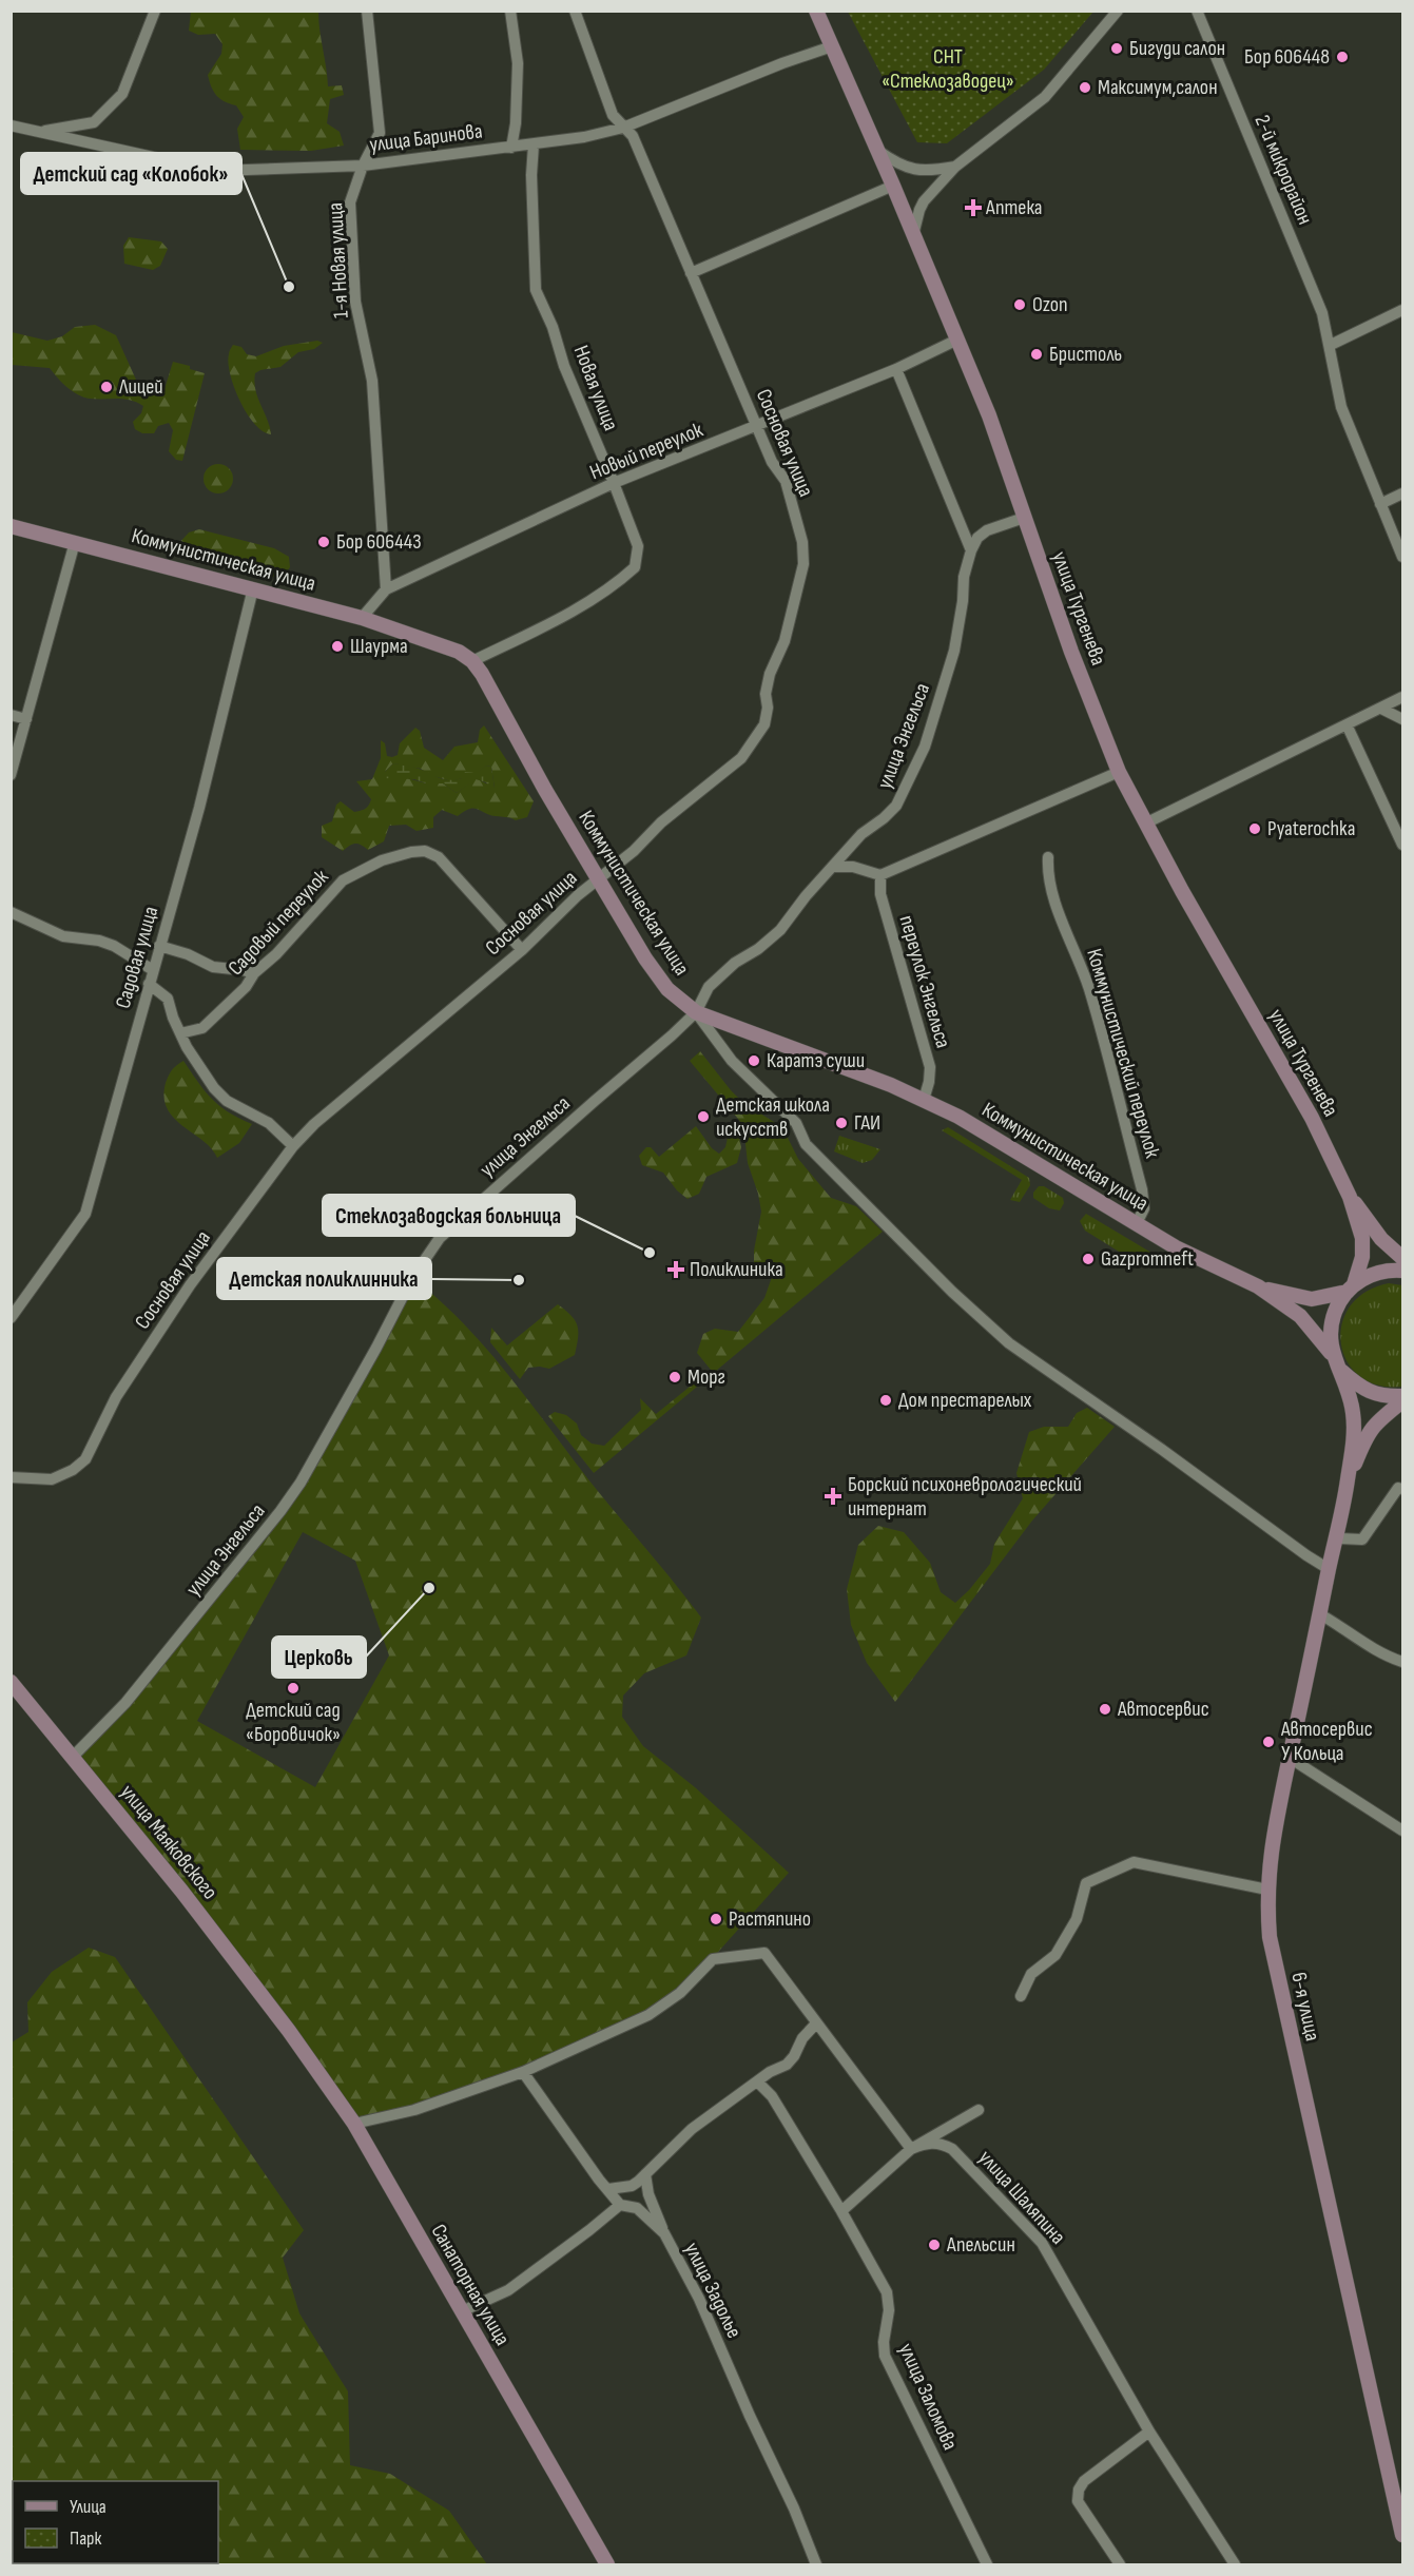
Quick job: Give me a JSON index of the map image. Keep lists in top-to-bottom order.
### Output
{
  "streets": {
    "street": [
      "улица Баринова",
      "2-й микрорайон",
      "1-я Новая улица",
      "Новая улица",
      "Сосновая улица",
      "Новый переулок",
      "Коммунистическая улица",
      "улица Тургенева",
      "улица Энгельса",
      "Садовый переулок",
      "Садовая улица",
      "переулок Энгельса",
      "Коммунистический переулок",
      "улица Маяковского",
      "6-я улица",
      "улица Шаляпина",
      "Санаторная улица",
      "улица Задолье",
      "улица Заломова"
    ]
  },
  "crossings": [
    ["улица Баринова", "1-я Новая улица"],
    ["улица Баринова", "Новая улица"],
    ["улица Баринова", "Сосновая улица"],
    ["улица Баринова", "улица Тургенева"],
    ["1-я Новая улица", "Новый переулок"],
    ["Новая улица", "Новый переулок"],
    ["Новая улица", "Коммунистическая улица"],
    ["Сосновая улица", "Новый переулок"],
    ["Сосновая улица", "Коммунистическая улица"],
    ["Сосновая улица", "Садовый переулок"],
    ["Новый переулок", "Коммунистическая улица"],
    ["Новый переулок", "улица Тургенева"],
    ["Коммунистическая улица", "улица Тургенева"],
    ["Коммунистическая улица", "улица Энгельса"],
    ["Коммунистическая улица", "Садовая улица"],
    ["Коммунистическая улица", "переулок Энгельса"],
    ["Коммунистическая улица", "Коммунистический переулок"],
    ["улица Энгельса", "улица Маяковского"],
    ["улица Маяковского", "Санаторная улица"]
  ],
  "parks": ["СНТ «Стеклозаводец»"],
  "places": {
    "other": [
      "Бигуди салон",
      "Бор 606448",
      "Максимум,салон",
      "Детский сад «Колобок»",
      "Ozon",
      "Бристоль",
      "Лицей",
      "Бор 606443",
      "Шаурма",
      "Pyaterochka",
      "Каратэ суши",
      "Детская школа искусств",
      "ГАИ",
      "Стеклозаводская больница",
      "Gazpromneft",
      "Детская поликлинника",
      "Морг",
      "Дом престарелых",
      "Церковь",
      "Детский сад «Боровичок»",
      "Автосервис",
      "Автосервис У Кольца",
      "Растяпино",
      "Апельсин"
    ],
    "health": ["Аптека", "Поликлиника", "Борский психоневрологический интернат"]
  },
  "legend": ["Улица", "Парк"]
}
